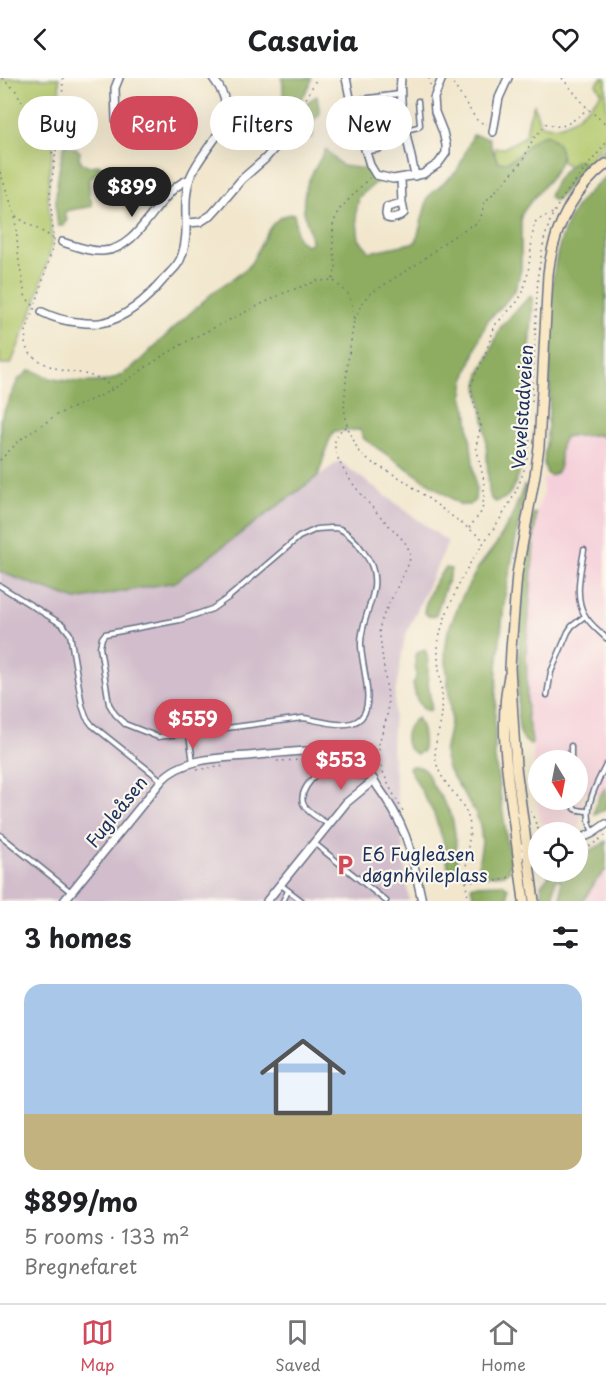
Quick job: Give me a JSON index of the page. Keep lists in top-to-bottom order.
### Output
{
  "streets": {
    "main road": ["Vevelstadveien"],
    "street": ["Fugleåsen"]
  },
  "places": {
    "parking": ["E6 Fugleåsen døgnhvileplass"]
  },
  "north": "bottom",
  "page": {
    "header": "Casavia",
    "chip": [
      "Buy",
      "Rent",
      "Filters",
      "New"
    ],
    "price": ["$899", "$559", "$553"],
    "heading": "3 homes",
    "list": [
      {
        "name": "$899/mo",
        "note": "5 rooms · 133 m² · Bregnefaret"
      }
    ],
    "tabs": ["Map", "Saved", "Home"]
  }
}
